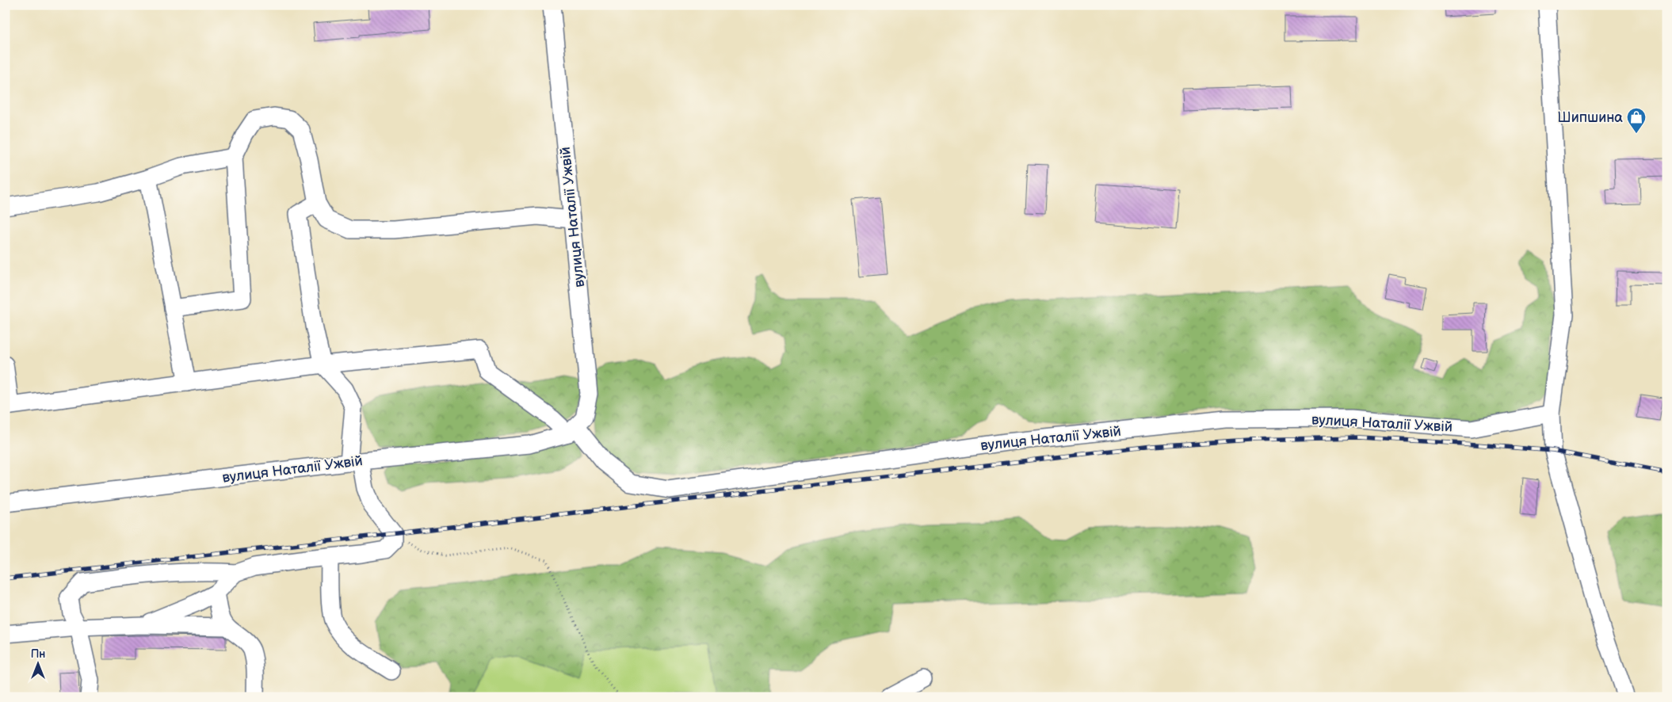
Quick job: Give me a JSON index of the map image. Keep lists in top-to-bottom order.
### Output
{
  "streets": {
    "street": ["вулиця Наталії Ужвій"]
  },
  "places": {
    "shop": ["Шипшина"]
  },
  "north": "top"
}
